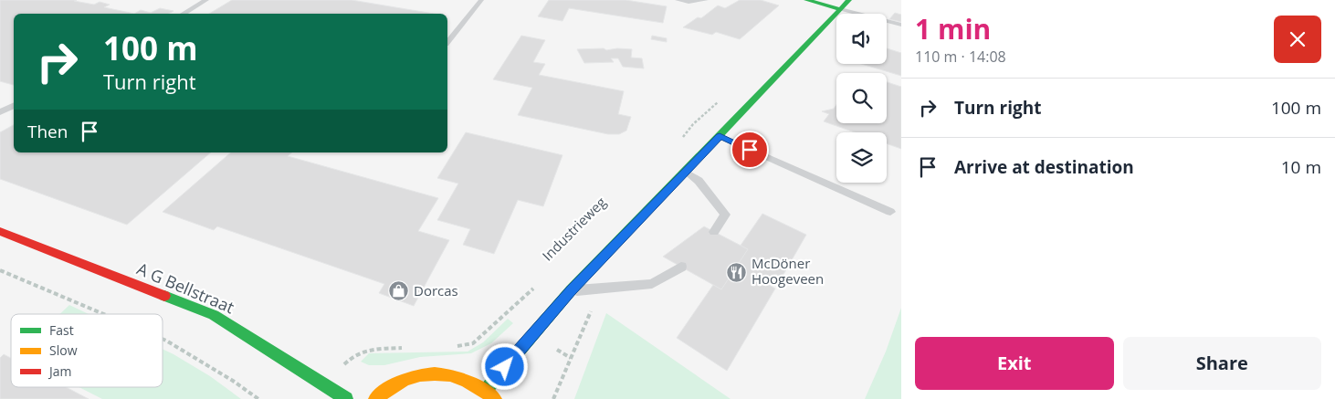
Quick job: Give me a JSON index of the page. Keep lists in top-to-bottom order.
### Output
{
  "streets": {
    "street": ["A G Bellstraat"]
  },
  "places": {
    "restaurant": ["McDöner Hoogeveen"],
    "shop": ["Dorcas"]
  },
  "legend": ["Fast", "Slow", "Jam"],
  "page": {
    "heading": ["1 min", "110 m · 14:08"],
    "turn": ["100 m", "Turn right"],
    "list": [
      {
        "name": "Turn right",
        "value": "100 m"
      },
      {
        "name": "Arrive at destination",
        "value": "10 m"
      }
    ],
    "then": "Then",
    "buttons": ["Exit", "Share"]
  }
}
